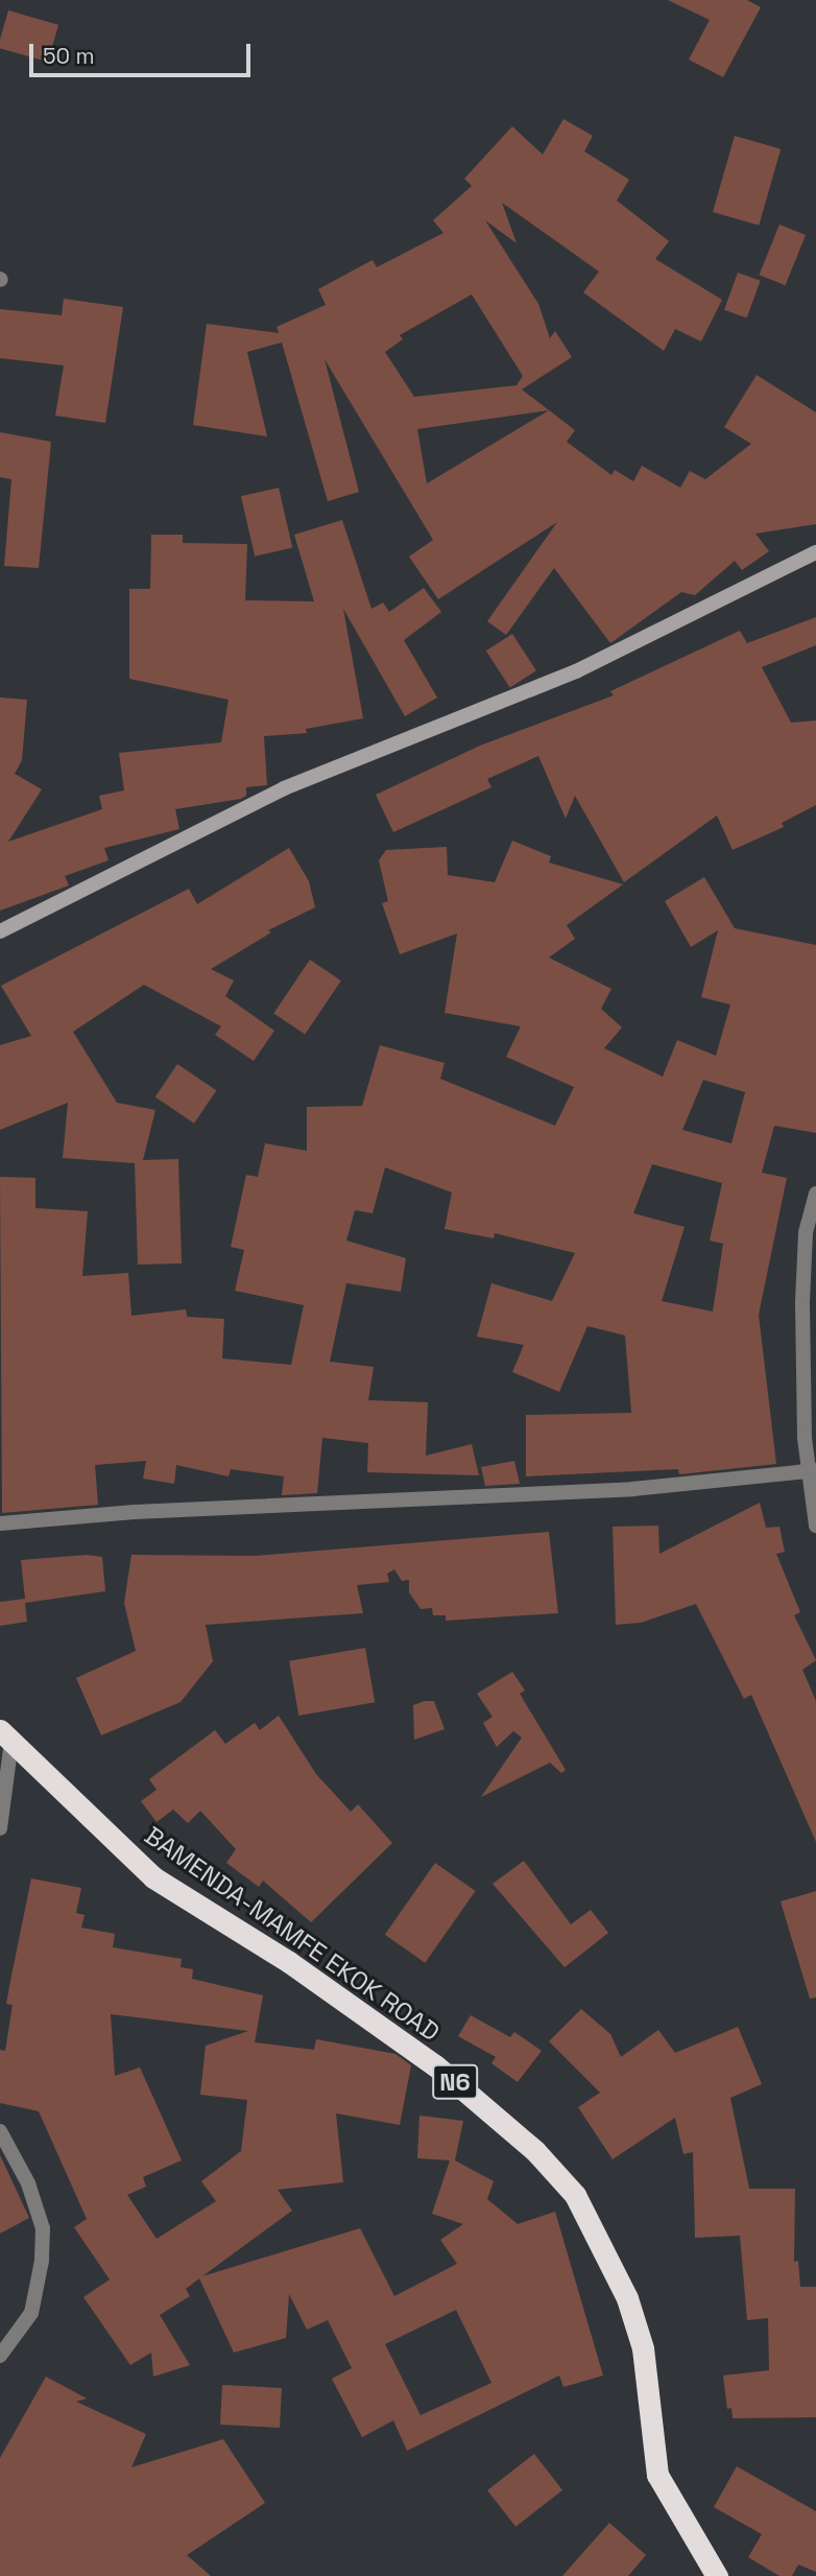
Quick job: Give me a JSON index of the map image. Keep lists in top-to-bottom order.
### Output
{
  "streets": {
    "highway": ["BAMENDA-MAMFE EKOK ROAD", "N6"]
  },
  "scale_bar": "50 m"
}
